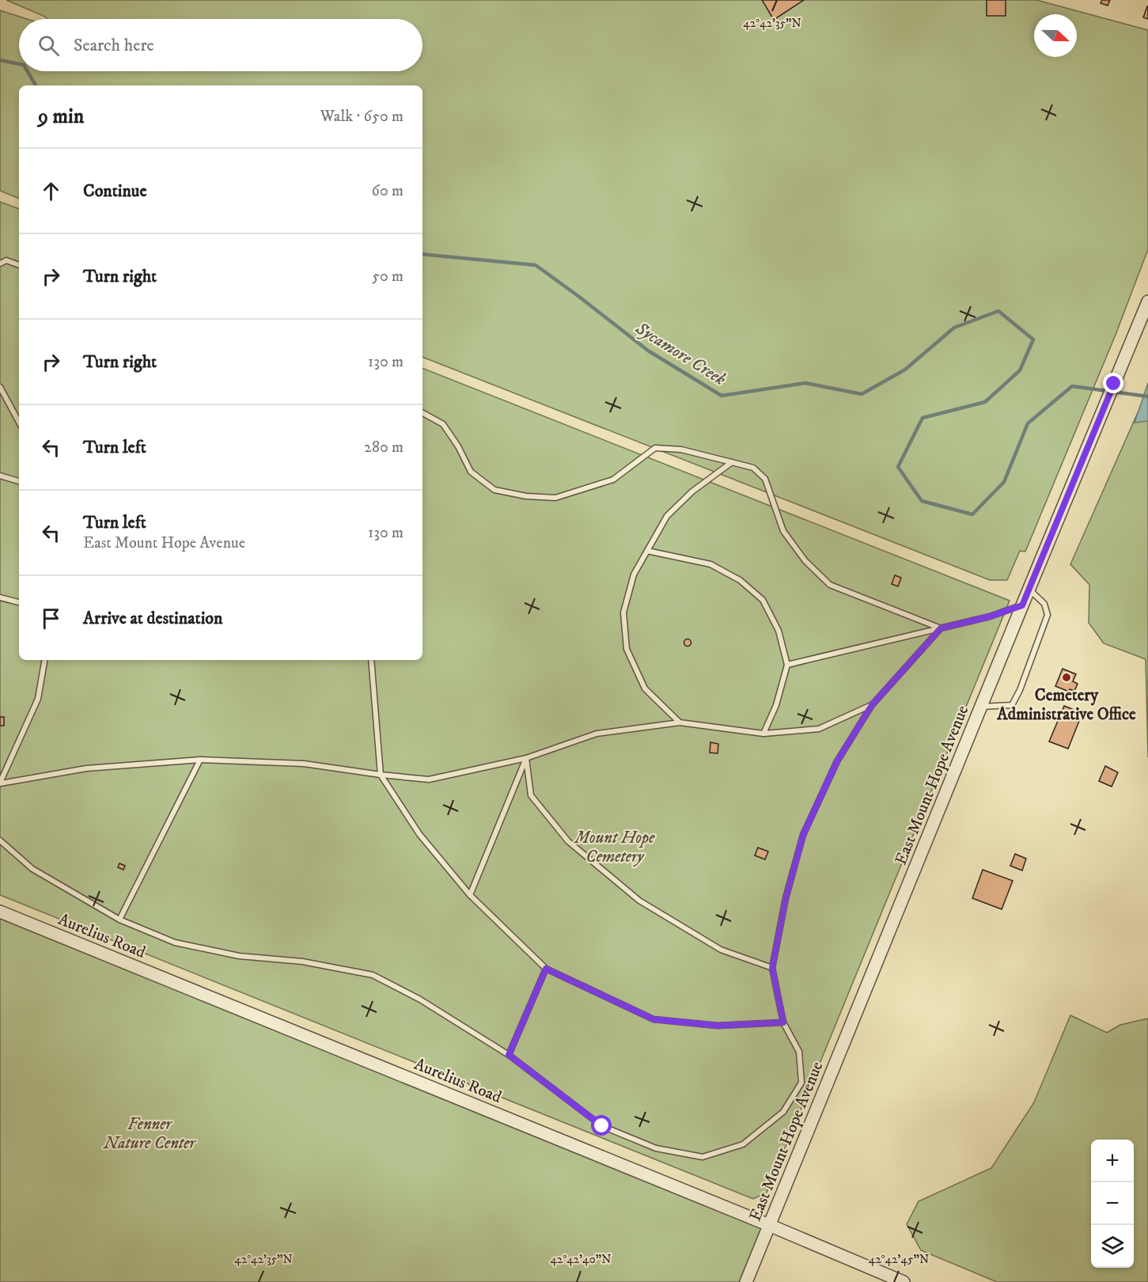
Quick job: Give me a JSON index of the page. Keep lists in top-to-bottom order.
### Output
{
  "streets": {
    "street": ["East Mount Hope Avenue", "Aurelius Road"]
  },
  "crossings": [
    ["East Mount Hope Avenue", "Aurelius Road"]
  ],
  "water": ["Sycamore Creek"],
  "parks": ["Mount Hope Cemetery", "Fenner Nature Center"],
  "places": ["Cemetery Administrative Office"],
  "north": "right",
  "page": {
    "search": "Search here",
    "heading": ["9 min", "Walk · 650 m"],
    "list": [
      ["Continue", "60 m"],
      ["Turn right", "50 m"],
      ["Turn right", "130 m"],
      ["Turn left", "280 m"],
      ["Turn left", "East Mount Hope Avenue", "130 m"],
      "Arrive at destination"
    ],
    "map_buttons": ["+", "−"]
  },
  "coordinates": ["42°42'35\"N", "42°42'40\"N", "42°42'45\"N"]
}
